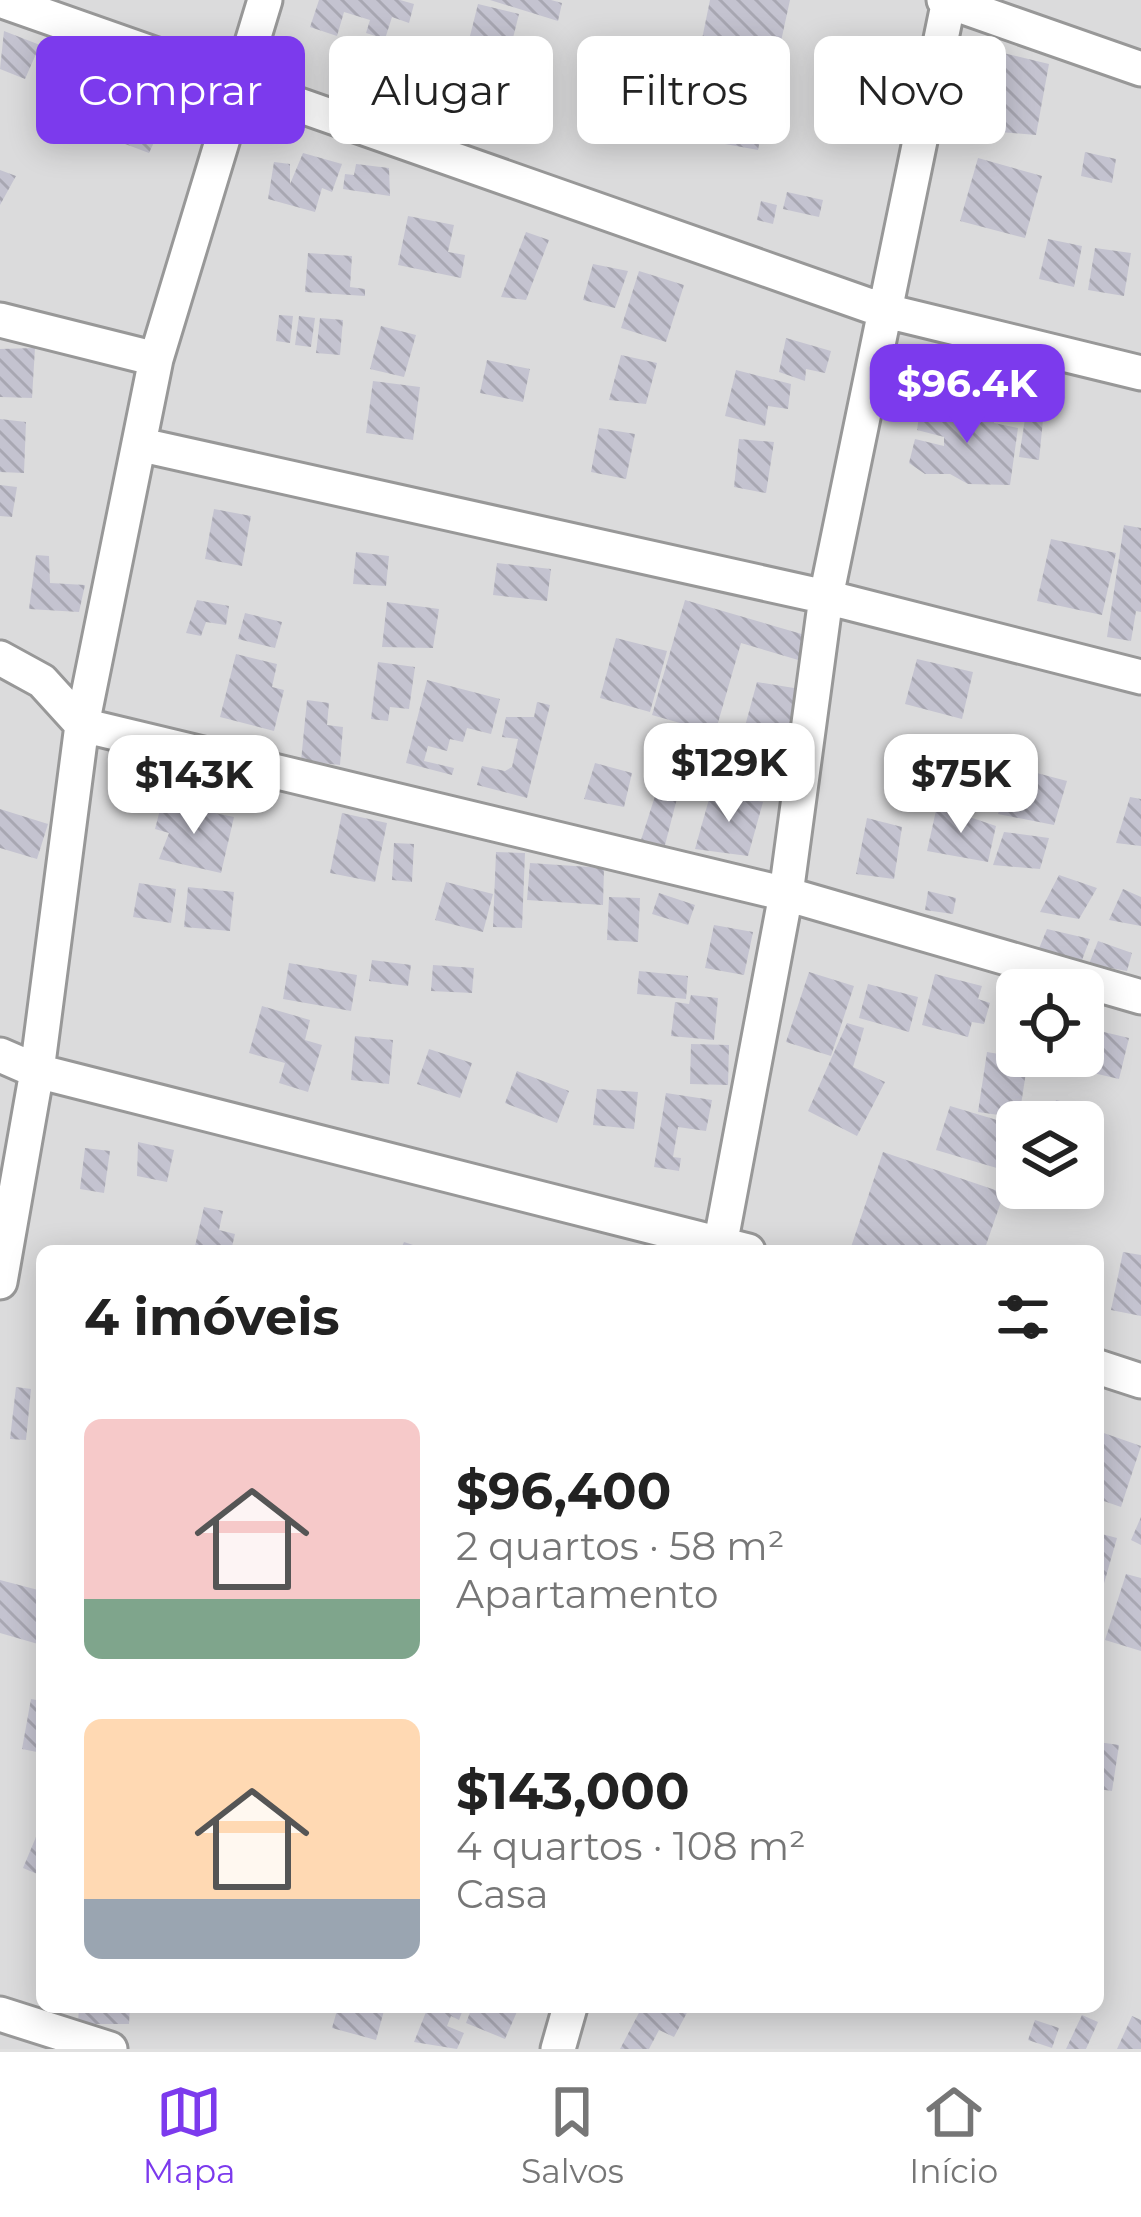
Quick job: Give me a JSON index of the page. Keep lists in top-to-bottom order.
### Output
{
  "page": {
    "chip": [
      "Comprar",
      "Alugar",
      "Filtros",
      "Novo"
    ],
    "price": [
      "$96.4K",
      "$129K",
      "$75K",
      "$143K"
    ],
    "heading": "4 imóveis",
    "list": [
      {
        "name": "$96,400",
        "note": "2 quartos · 58 m² · Apartamento"
      },
      {
        "name": "$143,000",
        "note": "4 quartos · 108 m² · Casa"
      }
    ],
    "tabs": ["Mapa", "Salvos", "Início"]
  }
}
